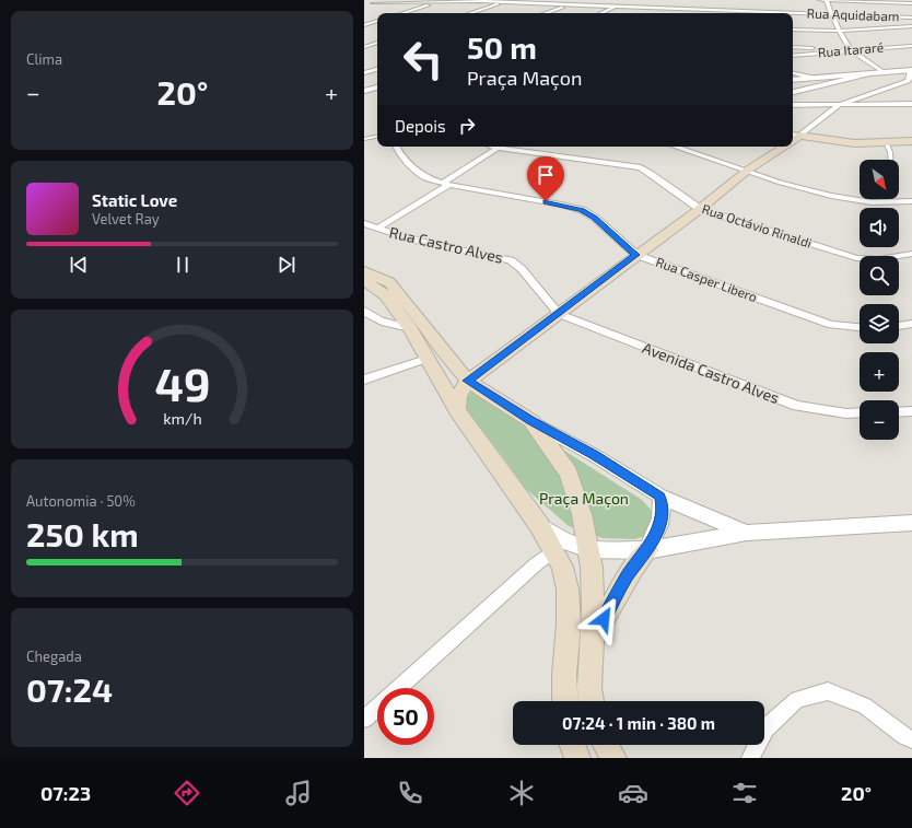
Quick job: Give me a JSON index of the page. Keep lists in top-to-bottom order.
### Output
{
  "streets": {
    "street": [
      "Rua Aquidabam",
      "Rua Itararé",
      "Rua Octávio Rinaldi",
      "Rua Castro Alves",
      "Rua Casper Libero",
      "Avenida Castro Alves"
    ]
  },
  "crossings": [
    ["Rua Castro Alves", "Avenida Castro Alves"]
  ],
  "parks": ["Praça Maçon"],
  "north": "bottom right",
  "page": {
    "tile": [
      "Clima",
      ["Autonomia · 50%", "250 km"],
      ["Chegada", "07:24"]
    ],
    "turn": ["50 m", "Praça Maçon"],
    "heat": ["−", "20°", "+"],
    "then": "Depois",
    "map_buttons": ["+", "−"],
    "song": ["Static Love", "Velvet Ray"],
    "limit": "50",
    "trip": "07:24 · 1 min · 380 m",
    "tabs": ["07:23", "20°"],
    "gauge": ["49", "km/h"]
  }
}
